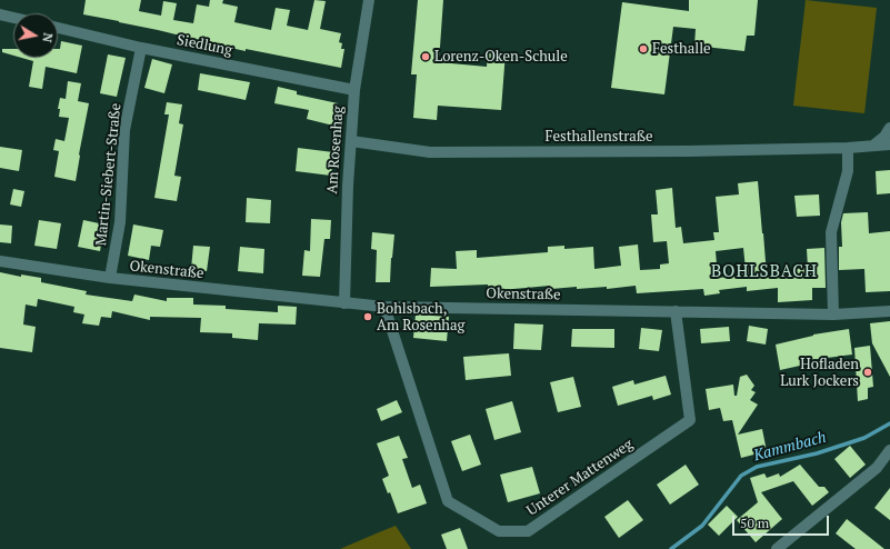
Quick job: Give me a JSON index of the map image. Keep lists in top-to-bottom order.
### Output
{
  "streets": {
    "street": [
      "Siedlung",
      "Festhallenstraße",
      "Am Rosenhag",
      "Martin-Siebert-Straße",
      "Okenstraße",
      "Unterer Mattenweg"
    ]
  },
  "crossings": [
    ["Siedlung", "Am Rosenhag"],
    ["Siedlung", "Martin-Siebert-Straße"],
    ["Festhallenstraße", "Am Rosenhag"],
    ["Am Rosenhag", "Okenstraße"],
    ["Martin-Siebert-Straße", "Okenstraße"],
    ["Okenstraße", "Unterer Mattenweg"]
  ],
  "districts": ["BOHLSBACH"],
  "water": ["Kammbach"],
  "places": [
    "Festhalle",
    "Lorenz-Oken-Schule",
    "Bohlsbach, Am Rosenhag",
    "Hofladen Lurk Jockers"
  ],
  "scale_bar": "50 m",
  "north": "right"
}
